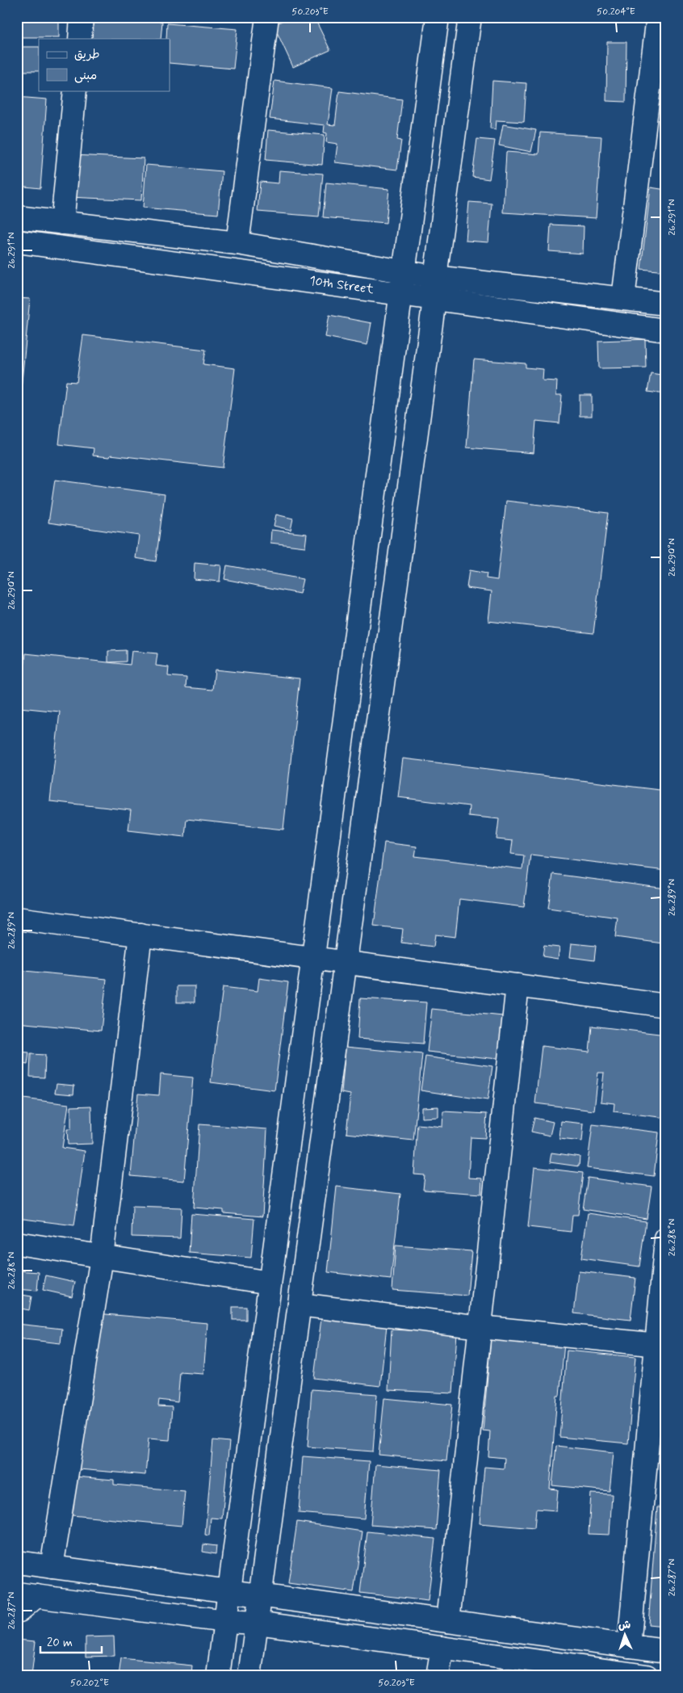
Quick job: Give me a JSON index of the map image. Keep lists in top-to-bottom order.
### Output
{
  "streets": {
    "street": ["10th Street"]
  },
  "legend": ["طريق", "مبنى"],
  "scale_bar": "20 m",
  "north": "top",
  "coordinates": [
    "50.203°E",
    "50.204°E",
    "26.291°N",
    "26.290°N",
    "26.289°N",
    "26.288°N",
    "26.287°N",
    "50.202°E"
  ]
}
